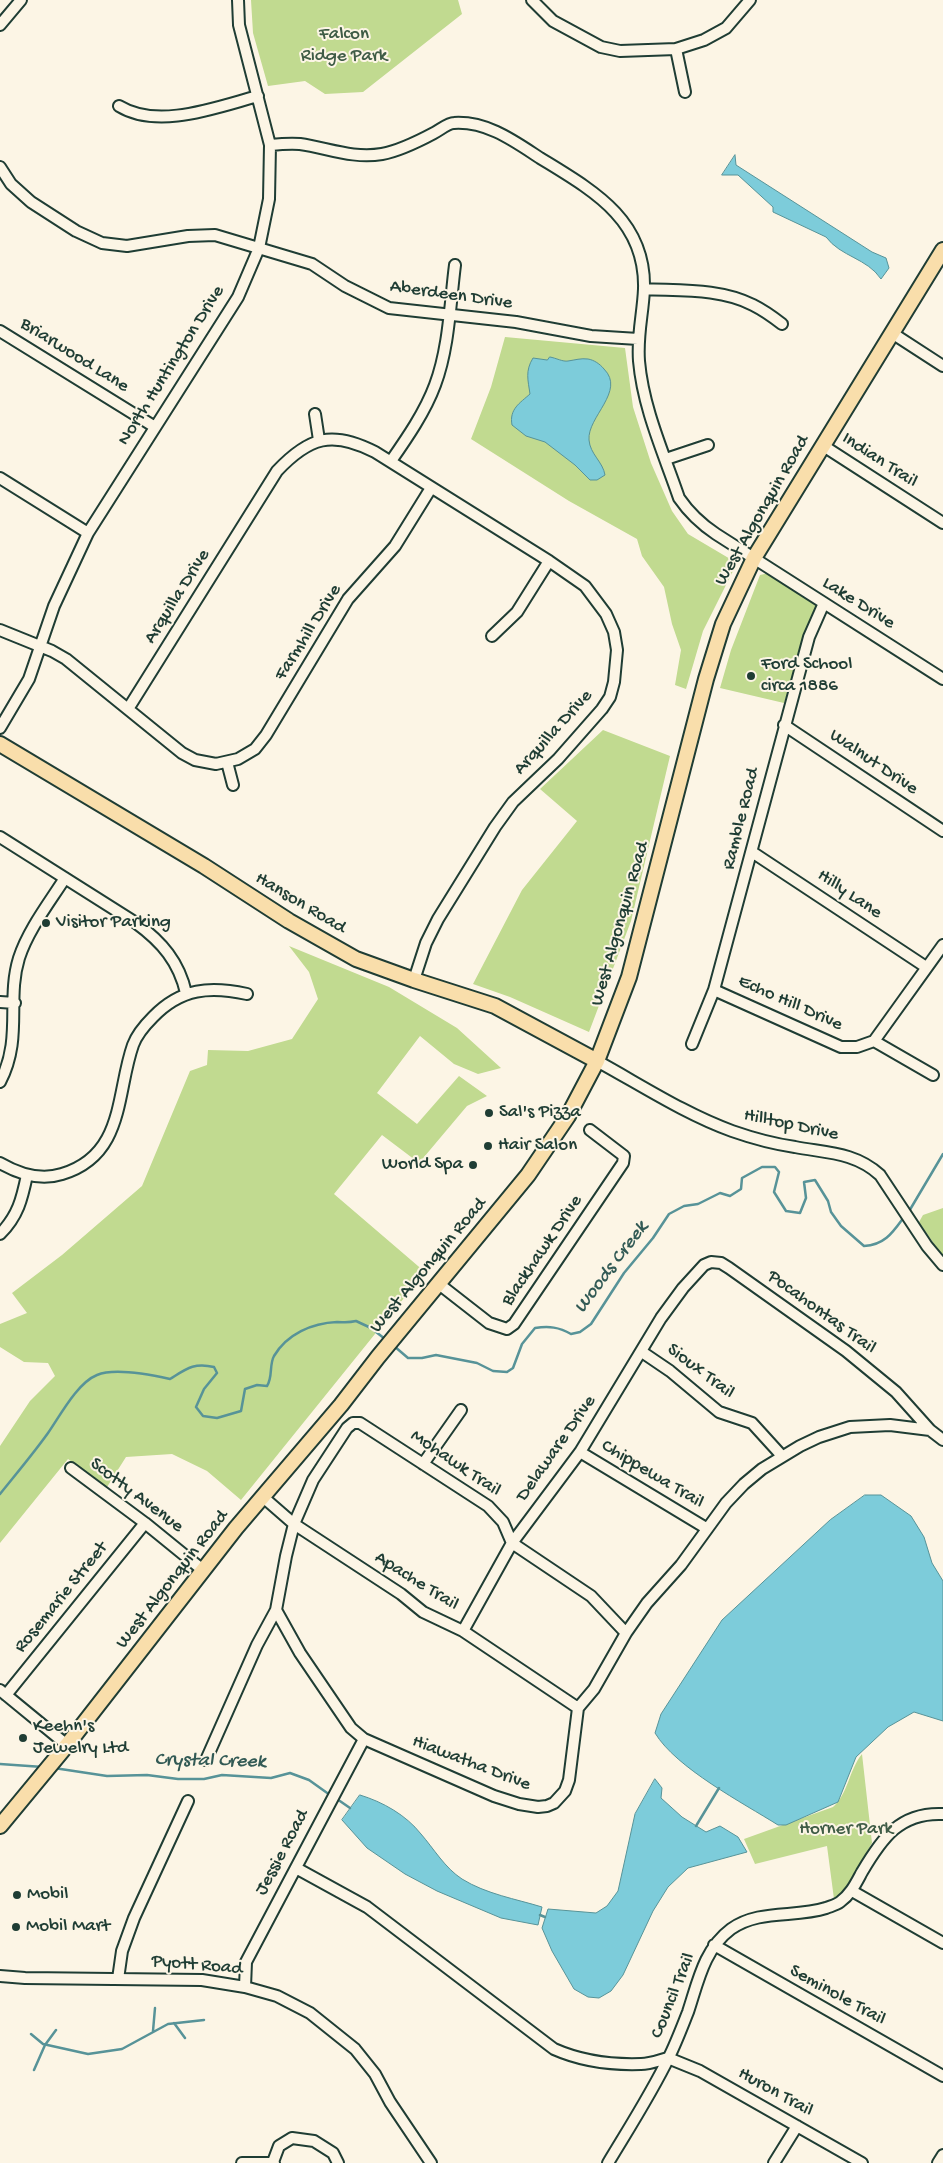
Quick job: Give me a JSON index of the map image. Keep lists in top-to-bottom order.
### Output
{
  "streets": {
    "main road": ["West Algonquin Road", "Hanson Road"],
    "street": [
      "Aberdeen Drive",
      "Briarwood Lane",
      "North Huntington Drive",
      "Indian Trail",
      "Arquilla Drive",
      "Lake Drive",
      "Farmhill Drive",
      "Walnut Drive",
      "Ramble Road",
      "Hilly Lane",
      "Echo Hill Drive",
      "Hilltop Drive",
      "Blackhawk Drive",
      "Pocahontas Trail",
      "Sioux Trail",
      "Delaware Drive",
      "Mohawk Trail",
      "Chippewa Trail",
      "Scotty Avenue",
      "Apache Trail",
      "Rosemarie Street",
      "Hiawatha Drive",
      "Jessie Road",
      "Pyott Road",
      "Council Trail",
      "Seminole Trail",
      "Huron Trail"
    ]
  },
  "crossings": [
    ["Aberdeen Drive", "North Huntington Drive"],
    ["Aberdeen Drive", "Lake Drive"],
    ["Briarwood Lane", "North Huntington Drive"],
    ["North Huntington Drive", "Lake Drive"],
    ["North Huntington Drive", "Farmhill Drive"],
    ["Indian Trail", "West Algonquin Road"],
    ["West Algonquin Road", "Lake Drive"],
    ["West Algonquin Road", "Hanson Road"],
    ["West Algonquin Road", "Hilltop Drive"],
    ["West Algonquin Road", "Blackhawk Drive"],
    ["West Algonquin Road", "Scotty Avenue"],
    ["West Algonquin Road", "Apache Trail"],
    ["Arquilla Drive", "Farmhill Drive"],
    ["Arquilla Drive", "Hanson Road"],
    ["Lake Drive", "Ramble Road"],
    ["Walnut Drive", "Ramble Road"],
    ["Ramble Road", "Hilly Lane"],
    ["Ramble Road", "Echo Hill Drive"],
    ["Hanson Road", "Hilltop Drive"],
    ["Pocahontas Trail", "Delaware Drive"],
    ["Sioux Trail", "Delaware Drive"],
    ["Delaware Drive", "Mohawk Trail"],
    ["Delaware Drive", "Chippewa Trail"],
    ["Delaware Drive", "Apache Trail"],
    ["Mohawk Trail", "Apache Trail"],
    ["Scotty Avenue", "Rosemarie Street"],
    ["Apache Trail", "Hiawatha Drive"],
    ["Hiawatha Drive", "Jessie Road"],
    ["Jessie Road", "Pyott Road"],
    ["Jessie Road", "Council Trail"],
    ["Council Trail", "Seminole Trail"],
    ["Council Trail", "Huron Trail"]
  ],
  "water": ["Woods Creek", "Crystal Creek"],
  "parks": ["Falcon Ridge Park", "Horner Park"],
  "places": [
    "Ford School circa 1886",
    "Visitor Parking",
    "Sal's Pizza",
    "Hair Salon",
    "World Spa",
    "Keehn's Jewelry Ltd",
    "Mobil",
    "Mobil Mart"
  ]
}
